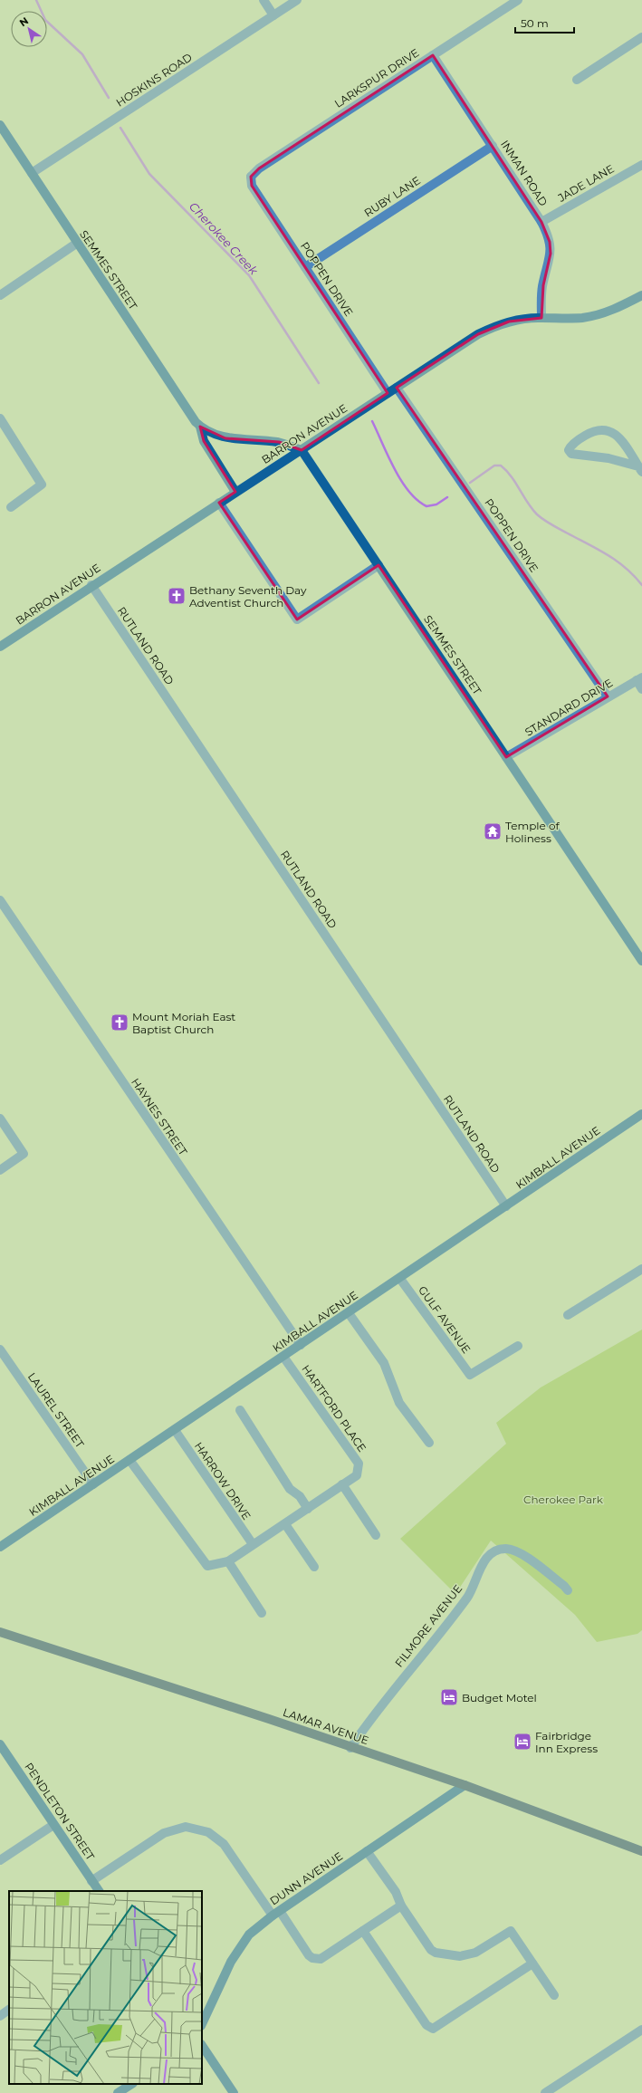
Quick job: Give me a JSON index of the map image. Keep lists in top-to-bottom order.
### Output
{
  "streets": {
    "main road": [
      "SEMMES STREET",
      "BARRON AVENUE",
      "KIMBALL AVENUE",
      "LAMAR AVENUE",
      "PENDLETON STREET",
      "DUNN AVENUE"
    ],
    "street": [
      "LARKSPUR DRIVE",
      "HOSKINS ROAD",
      "INMAN ROAD",
      "JADE LANE",
      "RUBY LANE",
      "POPPEN DRIVE",
      "RUTLAND ROAD",
      "STANDARD DRIVE",
      "HAYNES STREET",
      "GULF AVENUE",
      "HARTFORD PLACE",
      "LAUREL STREET",
      "HARROW DRIVE",
      "FILMORE AVENUE"
    ]
  },
  "crossings": [
    ["LARKSPUR DRIVE", "INMAN ROAD"],
    ["LARKSPUR DRIVE", "POPPEN DRIVE"],
    ["HOSKINS ROAD", "SEMMES STREET"],
    ["INMAN ROAD", "JADE LANE"],
    ["INMAN ROAD", "RUBY LANE"],
    ["INMAN ROAD", "BARRON AVENUE"],
    ["RUBY LANE", "POPPEN DRIVE"],
    ["SEMMES STREET", "BARRON AVENUE"],
    ["SEMMES STREET", "STANDARD DRIVE"],
    ["POPPEN DRIVE", "BARRON AVENUE"],
    ["POPPEN DRIVE", "STANDARD DRIVE"],
    ["BARRON AVENUE", "RUTLAND ROAD"],
    ["RUTLAND ROAD", "KIMBALL AVENUE"],
    ["HAYNES STREET", "KIMBALL AVENUE"],
    ["KIMBALL AVENUE", "GULF AVENUE"],
    ["KIMBALL AVENUE", "HARTFORD PLACE"],
    ["KIMBALL AVENUE", "LAUREL STREET"],
    ["KIMBALL AVENUE", "HARROW DRIVE"],
    ["FILMORE AVENUE", "LAMAR AVENUE"],
    ["LAMAR AVENUE", "DUNN AVENUE"]
  ],
  "water": ["Cherokee Creek"],
  "parks": ["Cherokee Park"],
  "places": {
    "church": ["Bethany Seventh Day Adventist Church", "Mount Moriah East Baptist Church"],
    "temple": ["Temple of Holiness"],
    "hotel": ["Budget Motel", "Fairbridge Inn Express"]
  },
  "scale_bar": "50 m",
  "north": "top left"
}
